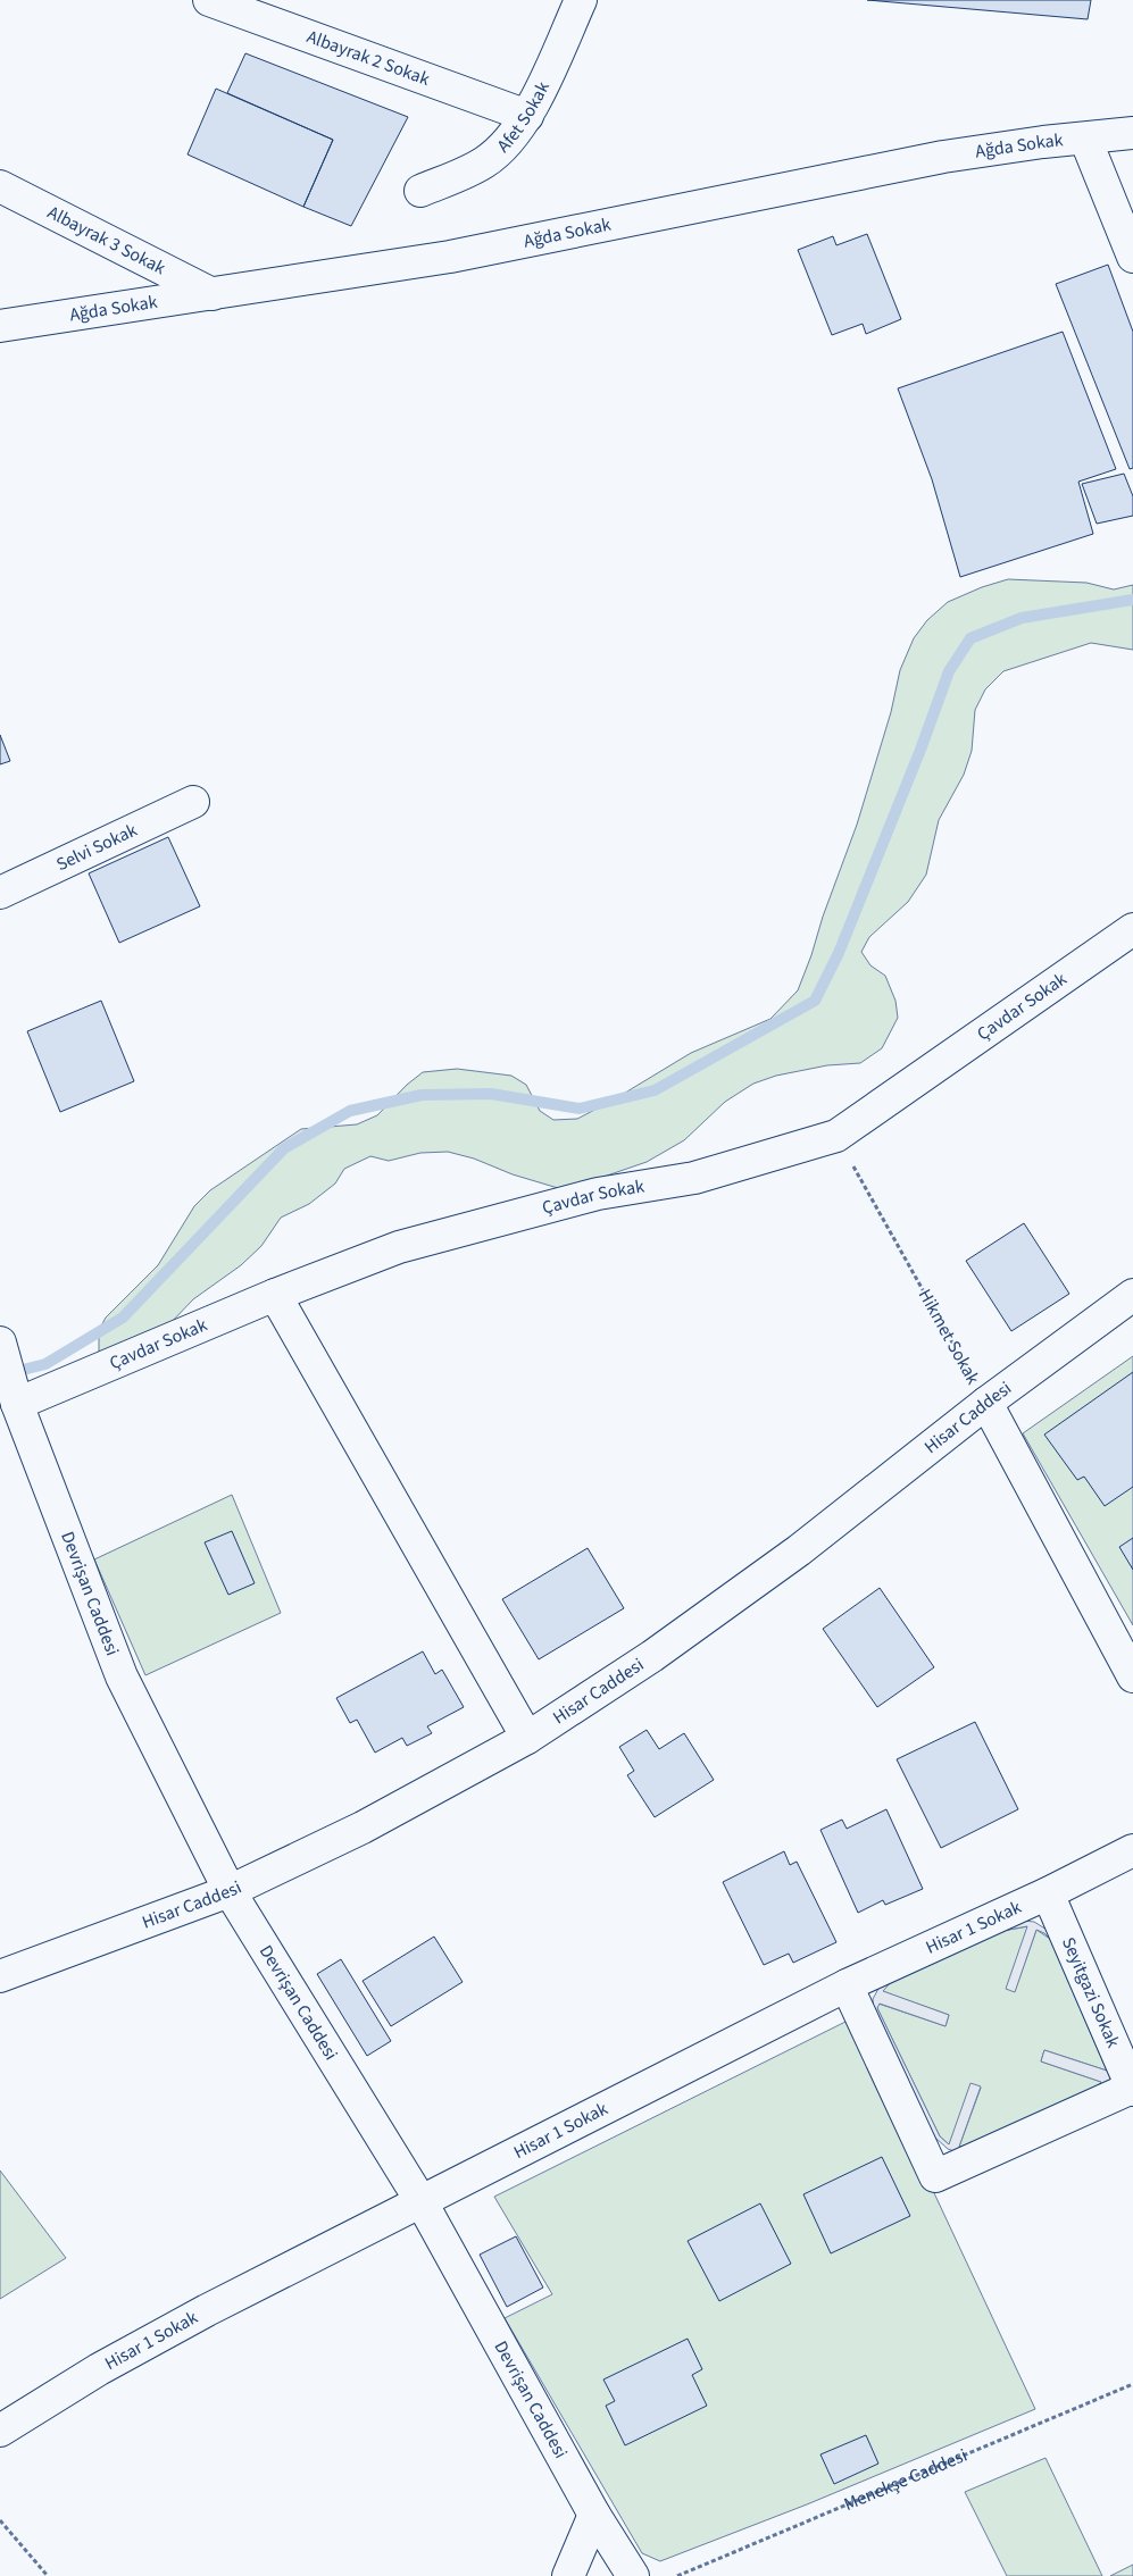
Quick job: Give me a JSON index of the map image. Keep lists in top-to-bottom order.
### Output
{
  "streets": {
    "street": [
      "Albayrak 2 Sokak",
      "Afet Sokak",
      "Ağda Sokak",
      "Albayrak 3 Sokak",
      "Selvi Sokak",
      "Çavdar Sokak",
      "Hikmet Sokak",
      "Hisar Caddesi",
      "Devrişan Caddesi",
      "Hisar 1 Sokak",
      "Seyitgazi Sokak"
    ],
    "path": ["Menekşe Caddesi"]
  },
  "crossings": [
    ["Albayrak 2 Sokak", "Afet Sokak"],
    ["Ağda Sokak", "Albayrak 3 Sokak"],
    ["Çavdar Sokak", "Hikmet Sokak"],
    ["Çavdar Sokak", "Devrişan Caddesi"],
    ["Hikmet Sokak", "Hisar Caddesi"],
    ["Hisar Caddesi", "Devrişan Caddesi"],
    ["Devrişan Caddesi", "Hisar 1 Sokak"],
    ["Hisar 1 Sokak", "Seyitgazi Sokak"]
  ]
}
